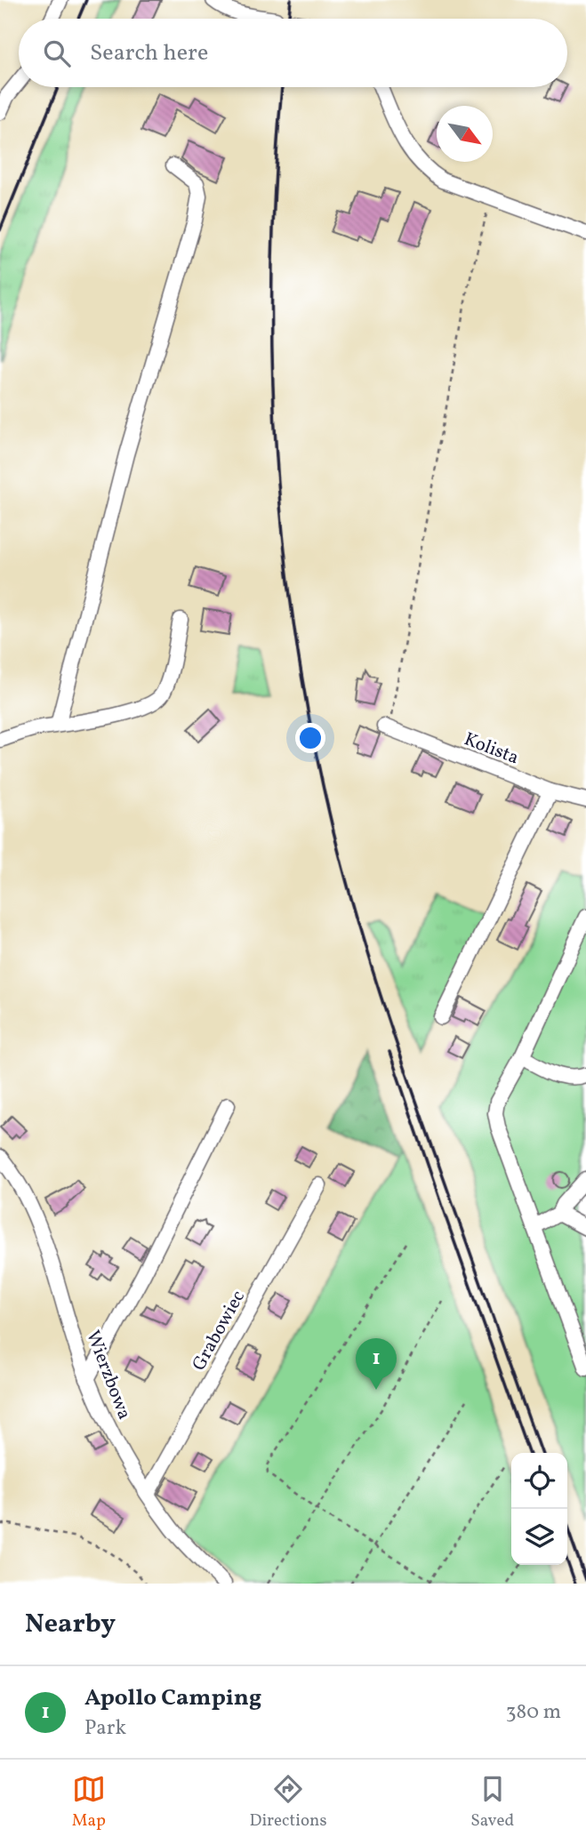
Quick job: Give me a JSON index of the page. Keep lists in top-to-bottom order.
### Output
{
  "streets": {
    "street": ["Kolista", "Grabowiec", "Wierzbowa"]
  },
  "crossings": [
    ["Grabowiec", "Wierzbowa"]
  ],
  "north": "bottom right",
  "page": {
    "search": "Search here",
    "pins": "1",
    "heading": "Nearby",
    "list": [
      {
        "mark": "1",
        "name": "Apollo Camping",
        "note": "Park",
        "value": "380 m"
      }
    ],
    "nav": ["Map", "Directions", "Saved"]
  }
}
